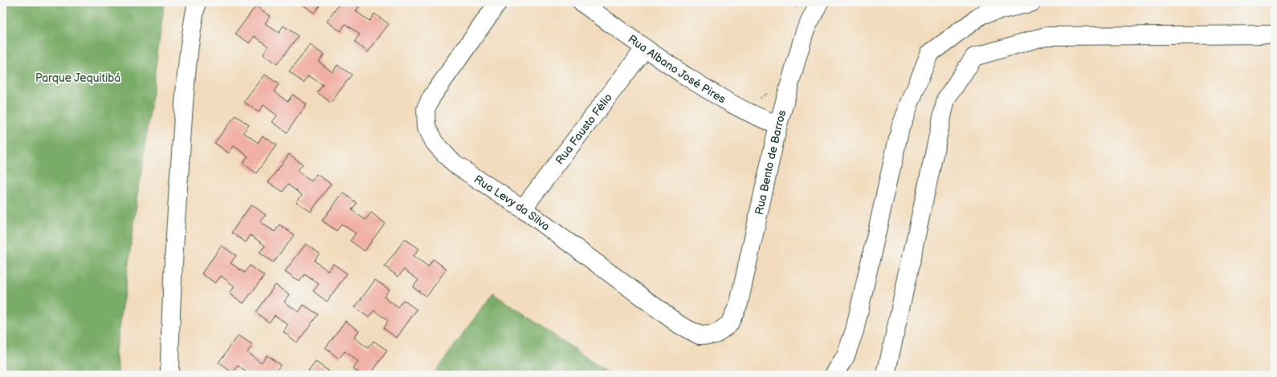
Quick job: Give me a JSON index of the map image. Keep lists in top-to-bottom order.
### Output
{
  "streets": {
    "street": [
      "Rua Albano José Pires",
      "Rua Fausto Félio",
      "Rua Bento de Barros",
      "Rua Levy da Silva"
    ]
  },
  "crossings": [
    ["Rua Albano José Pires", "Rua Fausto Félio"],
    ["Rua Albano José Pires", "Rua Bento de Barros"],
    ["Rua Fausto Félio", "Rua Levy da Silva"],
    ["Rua Bento de Barros", "Rua Levy da Silva"]
  ],
  "parks": ["Parque Jequitibá"]
}
